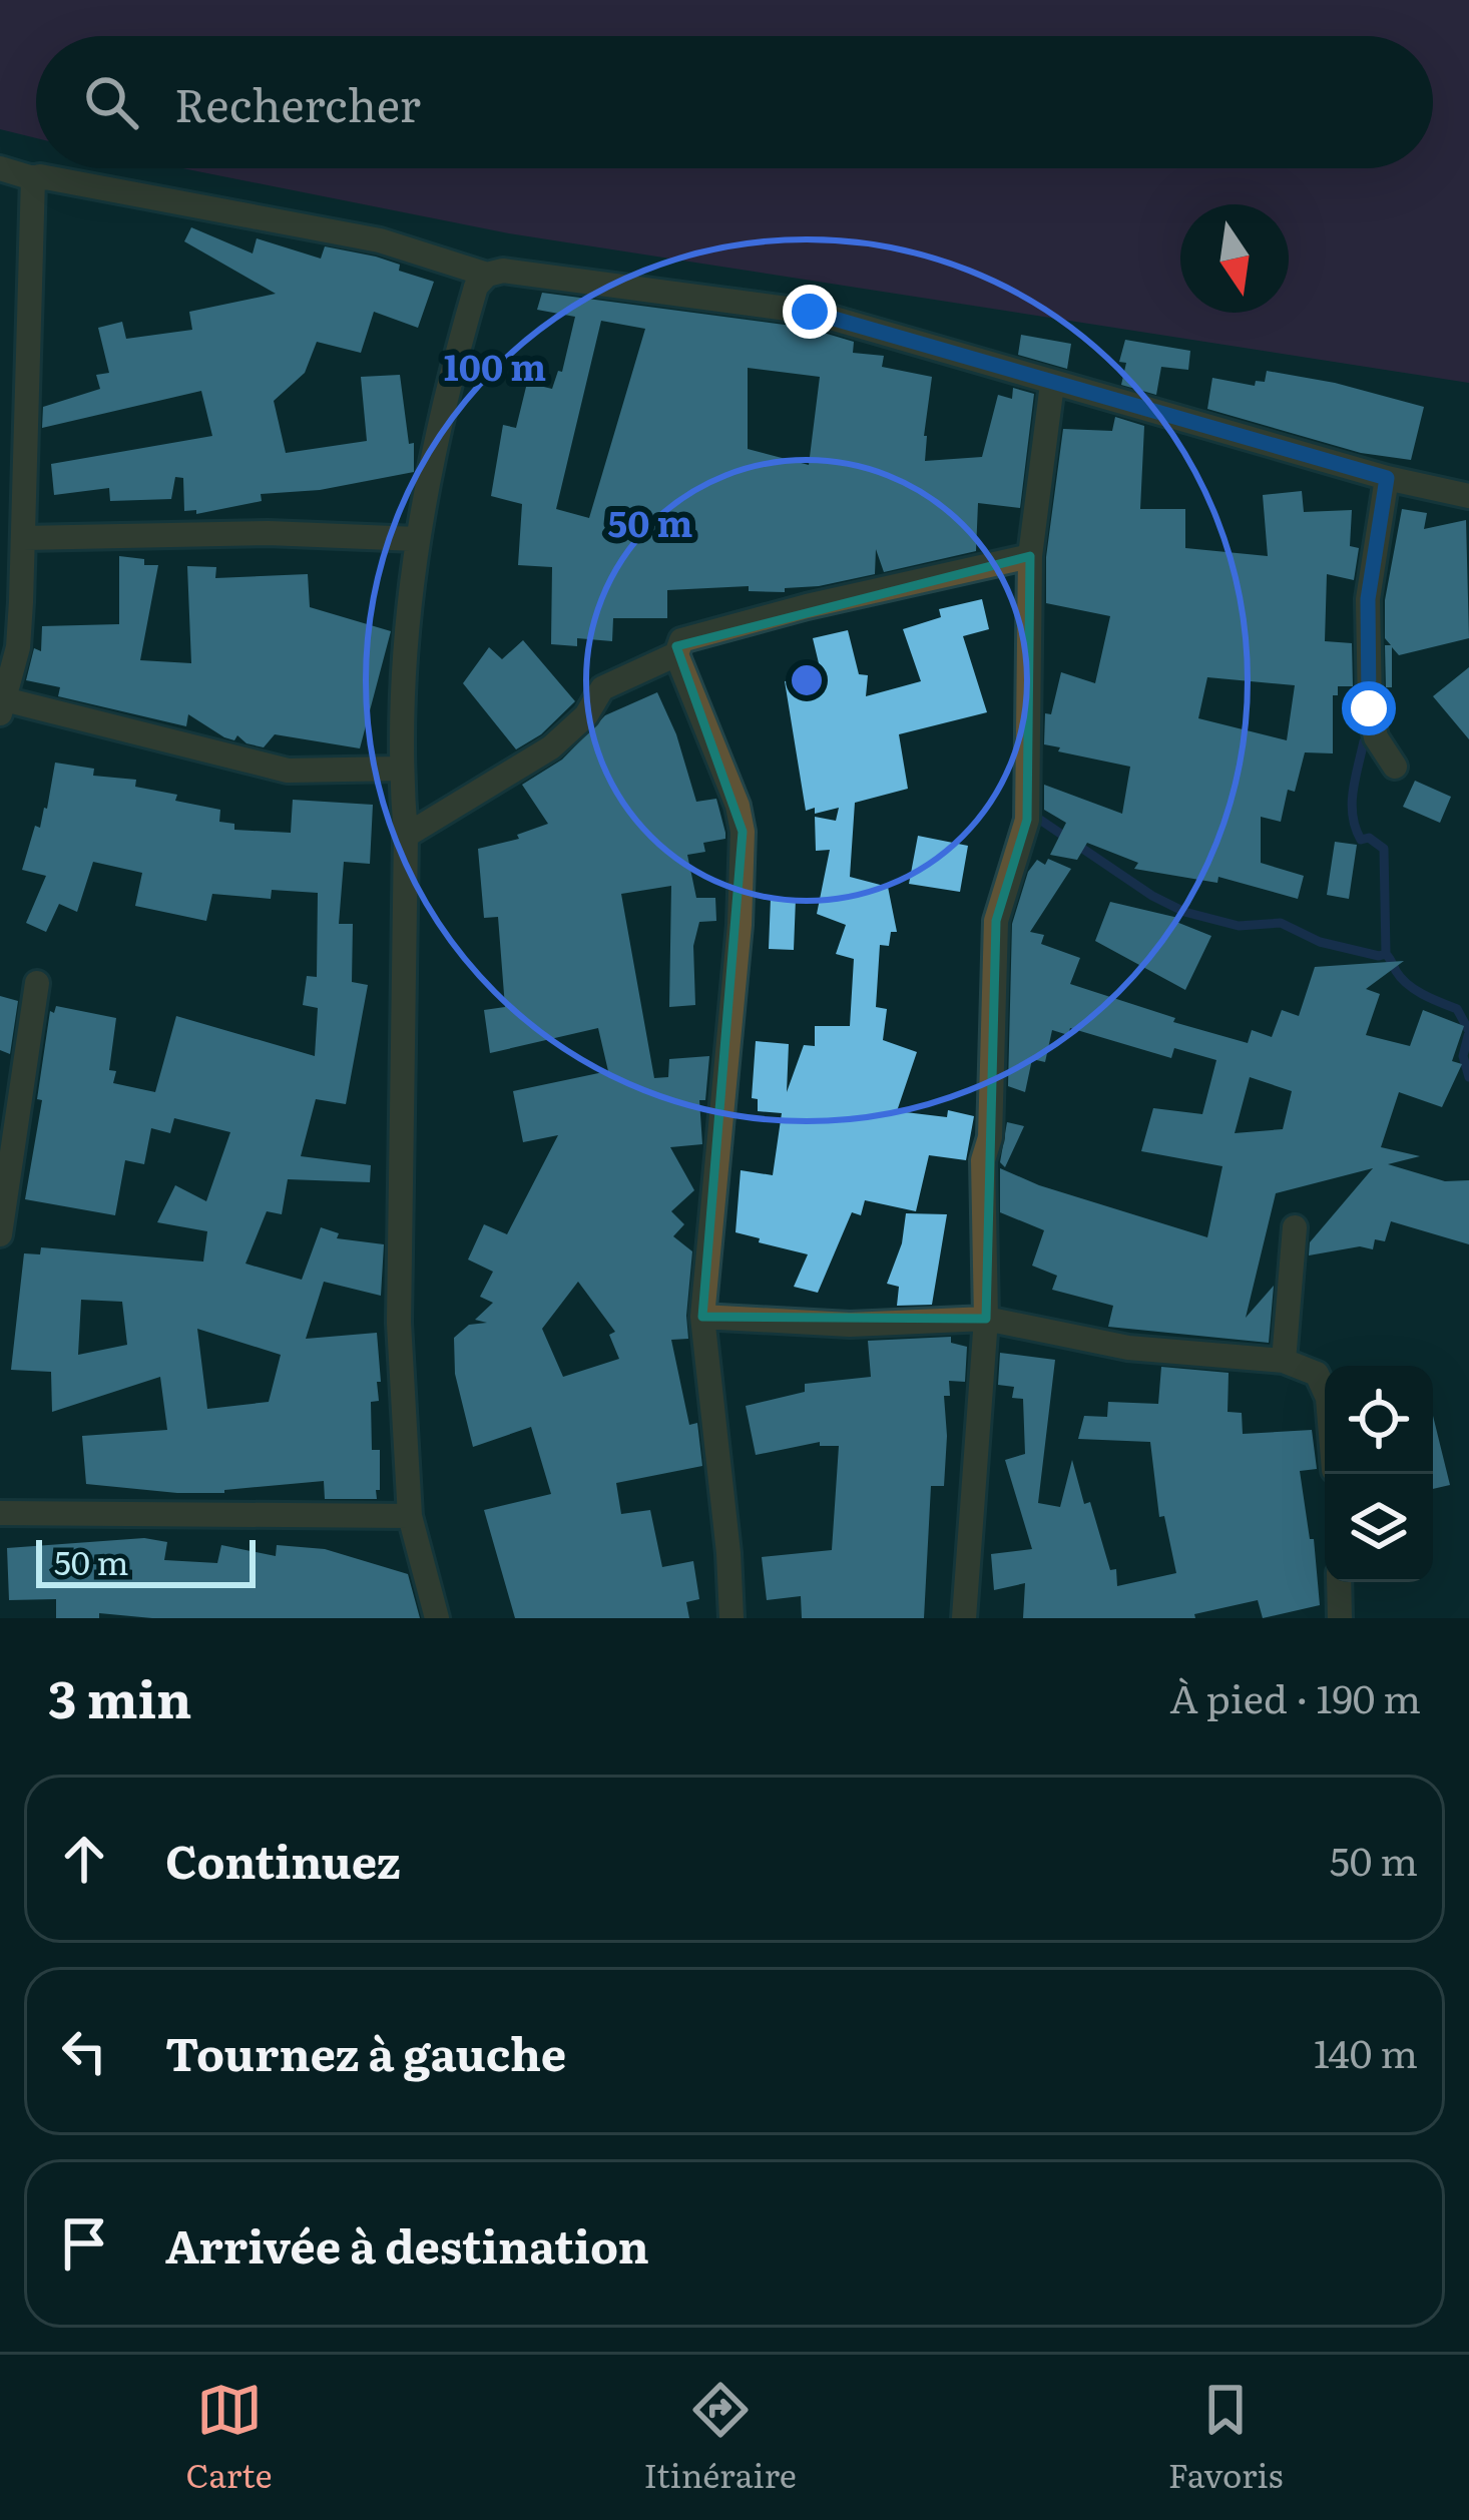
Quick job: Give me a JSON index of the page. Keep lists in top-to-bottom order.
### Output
{
  "scale_bar": "50 m",
  "north": "bottom",
  "page": {
    "search": "Rechercher",
    "scale": "50 m",
    "heading": ["3 min", "À pied · 190 m"],
    "list": [
      ["Continuez", "50 m"],
      ["Tournez à gauche", "140 m"],
      "Arrivée à destination"
    ],
    "nav": ["Carte", "Itinéraire", "Favoris"]
  },
  "rings": ["100 m", "50 m"]
}
